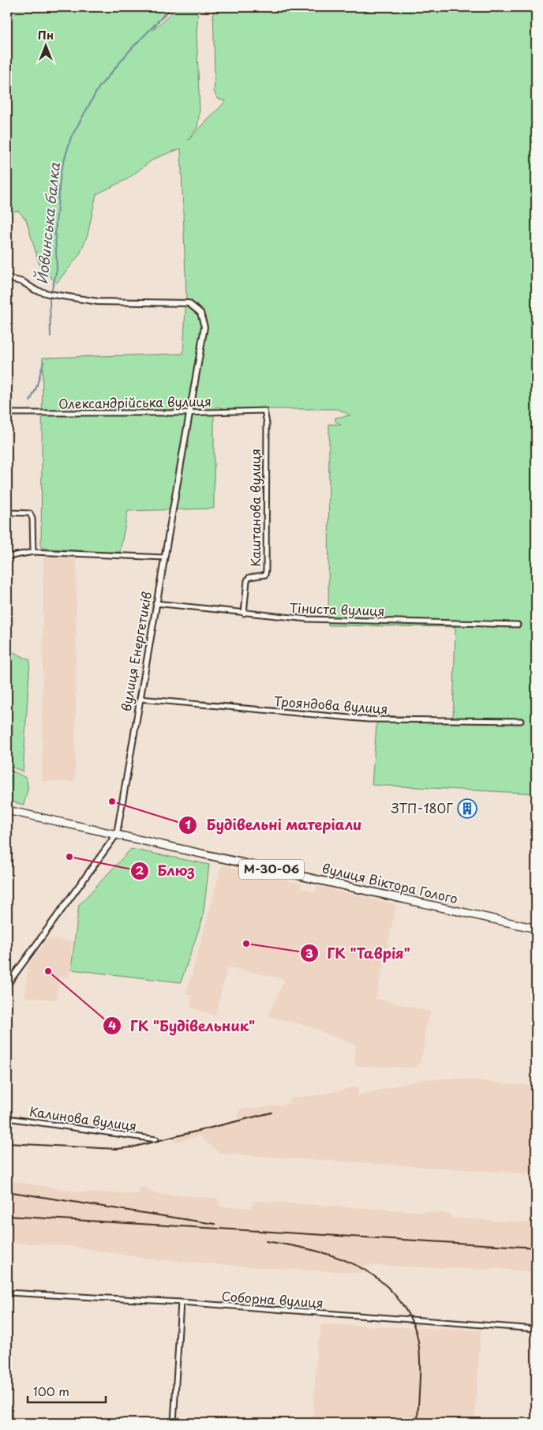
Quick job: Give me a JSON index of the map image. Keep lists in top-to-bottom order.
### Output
{
  "streets": {
    "main road": ["М-30-06", "вулиця Віктора Голого"],
    "street": [
      "Олександрійська вулиця",
      "Каштанова вулиця",
      "Тіниста вулиця",
      "вулиця Енергетиків",
      "Трояндова вулиця",
      "Калинова вулиця",
      "Соборна вулиця"
    ]
  },
  "crossings": [
    ["Олександрійська вулиця", "Каштанова вулиця"],
    ["Олександрійська вулиця", "вулиця Енергетиків"],
    ["Каштанова вулиця", "Тіниста вулиця"],
    ["Тіниста вулиця", "вулиця Енергетиків"],
    ["вулиця Енергетиків", "Трояндова вулиця"],
    ["вулиця Енергетиків", "вулиця Віктора Голого"]
  ],
  "water": ["Йовинська балка"],
  "places": {
    "other": [
      "Будівельні матеріали",
      "Блюз",
      "ГК \"Таврія\"",
      "ГК \"Будівельник\""
    ],
    "building": ["ЗТП-180Г"]
  },
  "scale_bar": "100 m",
  "north": "top"
}
